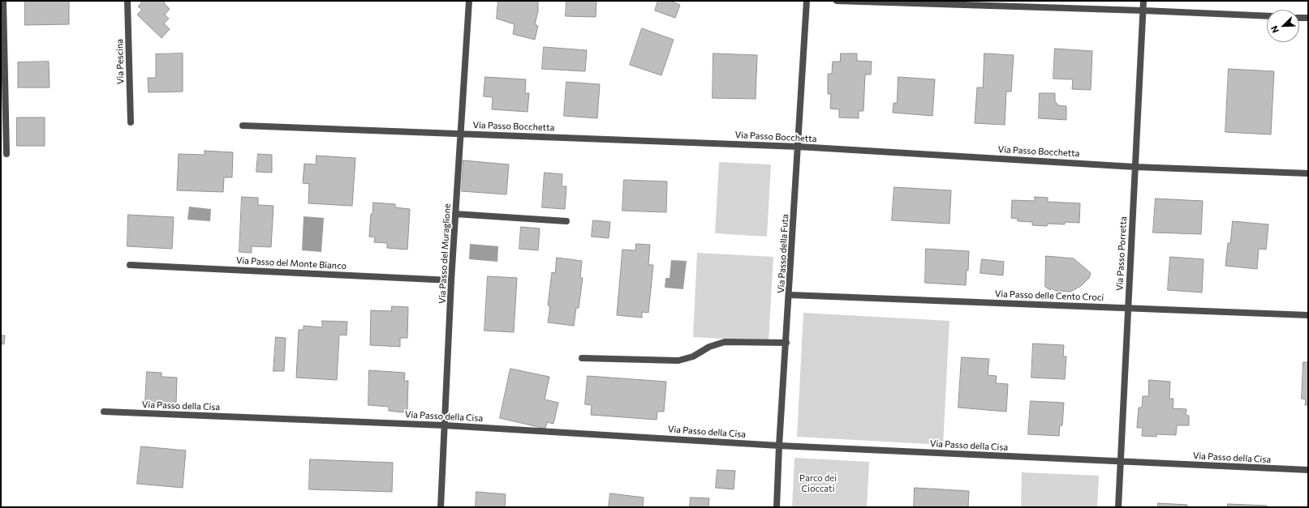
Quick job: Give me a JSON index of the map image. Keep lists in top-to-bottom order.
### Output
{
  "streets": {
    "street": [
      "Via Pescina",
      "Via Passo Bocchetta",
      "Via Passo del Muraglione",
      "Via Passo della Futa",
      "Via Passo Porretta",
      "Via Passo del Monte Bianco",
      "Via Passo delle Cento Croci",
      "Via Passo della Cisa"
    ]
  },
  "crossings": [
    ["Via Passo Bocchetta", "Via Passo del Muraglione"],
    ["Via Passo Bocchetta", "Via Passo della Futa"],
    ["Via Passo Bocchetta", "Via Passo Porretta"],
    ["Via Passo del Muraglione", "Via Passo del Monte Bianco"],
    ["Via Passo del Muraglione", "Via Passo della Cisa"],
    ["Via Passo della Futa", "Via Passo delle Cento Croci"],
    ["Via Passo della Futa", "Via Passo della Cisa"],
    ["Via Passo Porretta", "Via Passo delle Cento Croci"],
    ["Via Passo Porretta", "Via Passo della Cisa"]
  ],
  "parks": ["Parco dei Cioccati"],
  "north": "bottom left"
}
